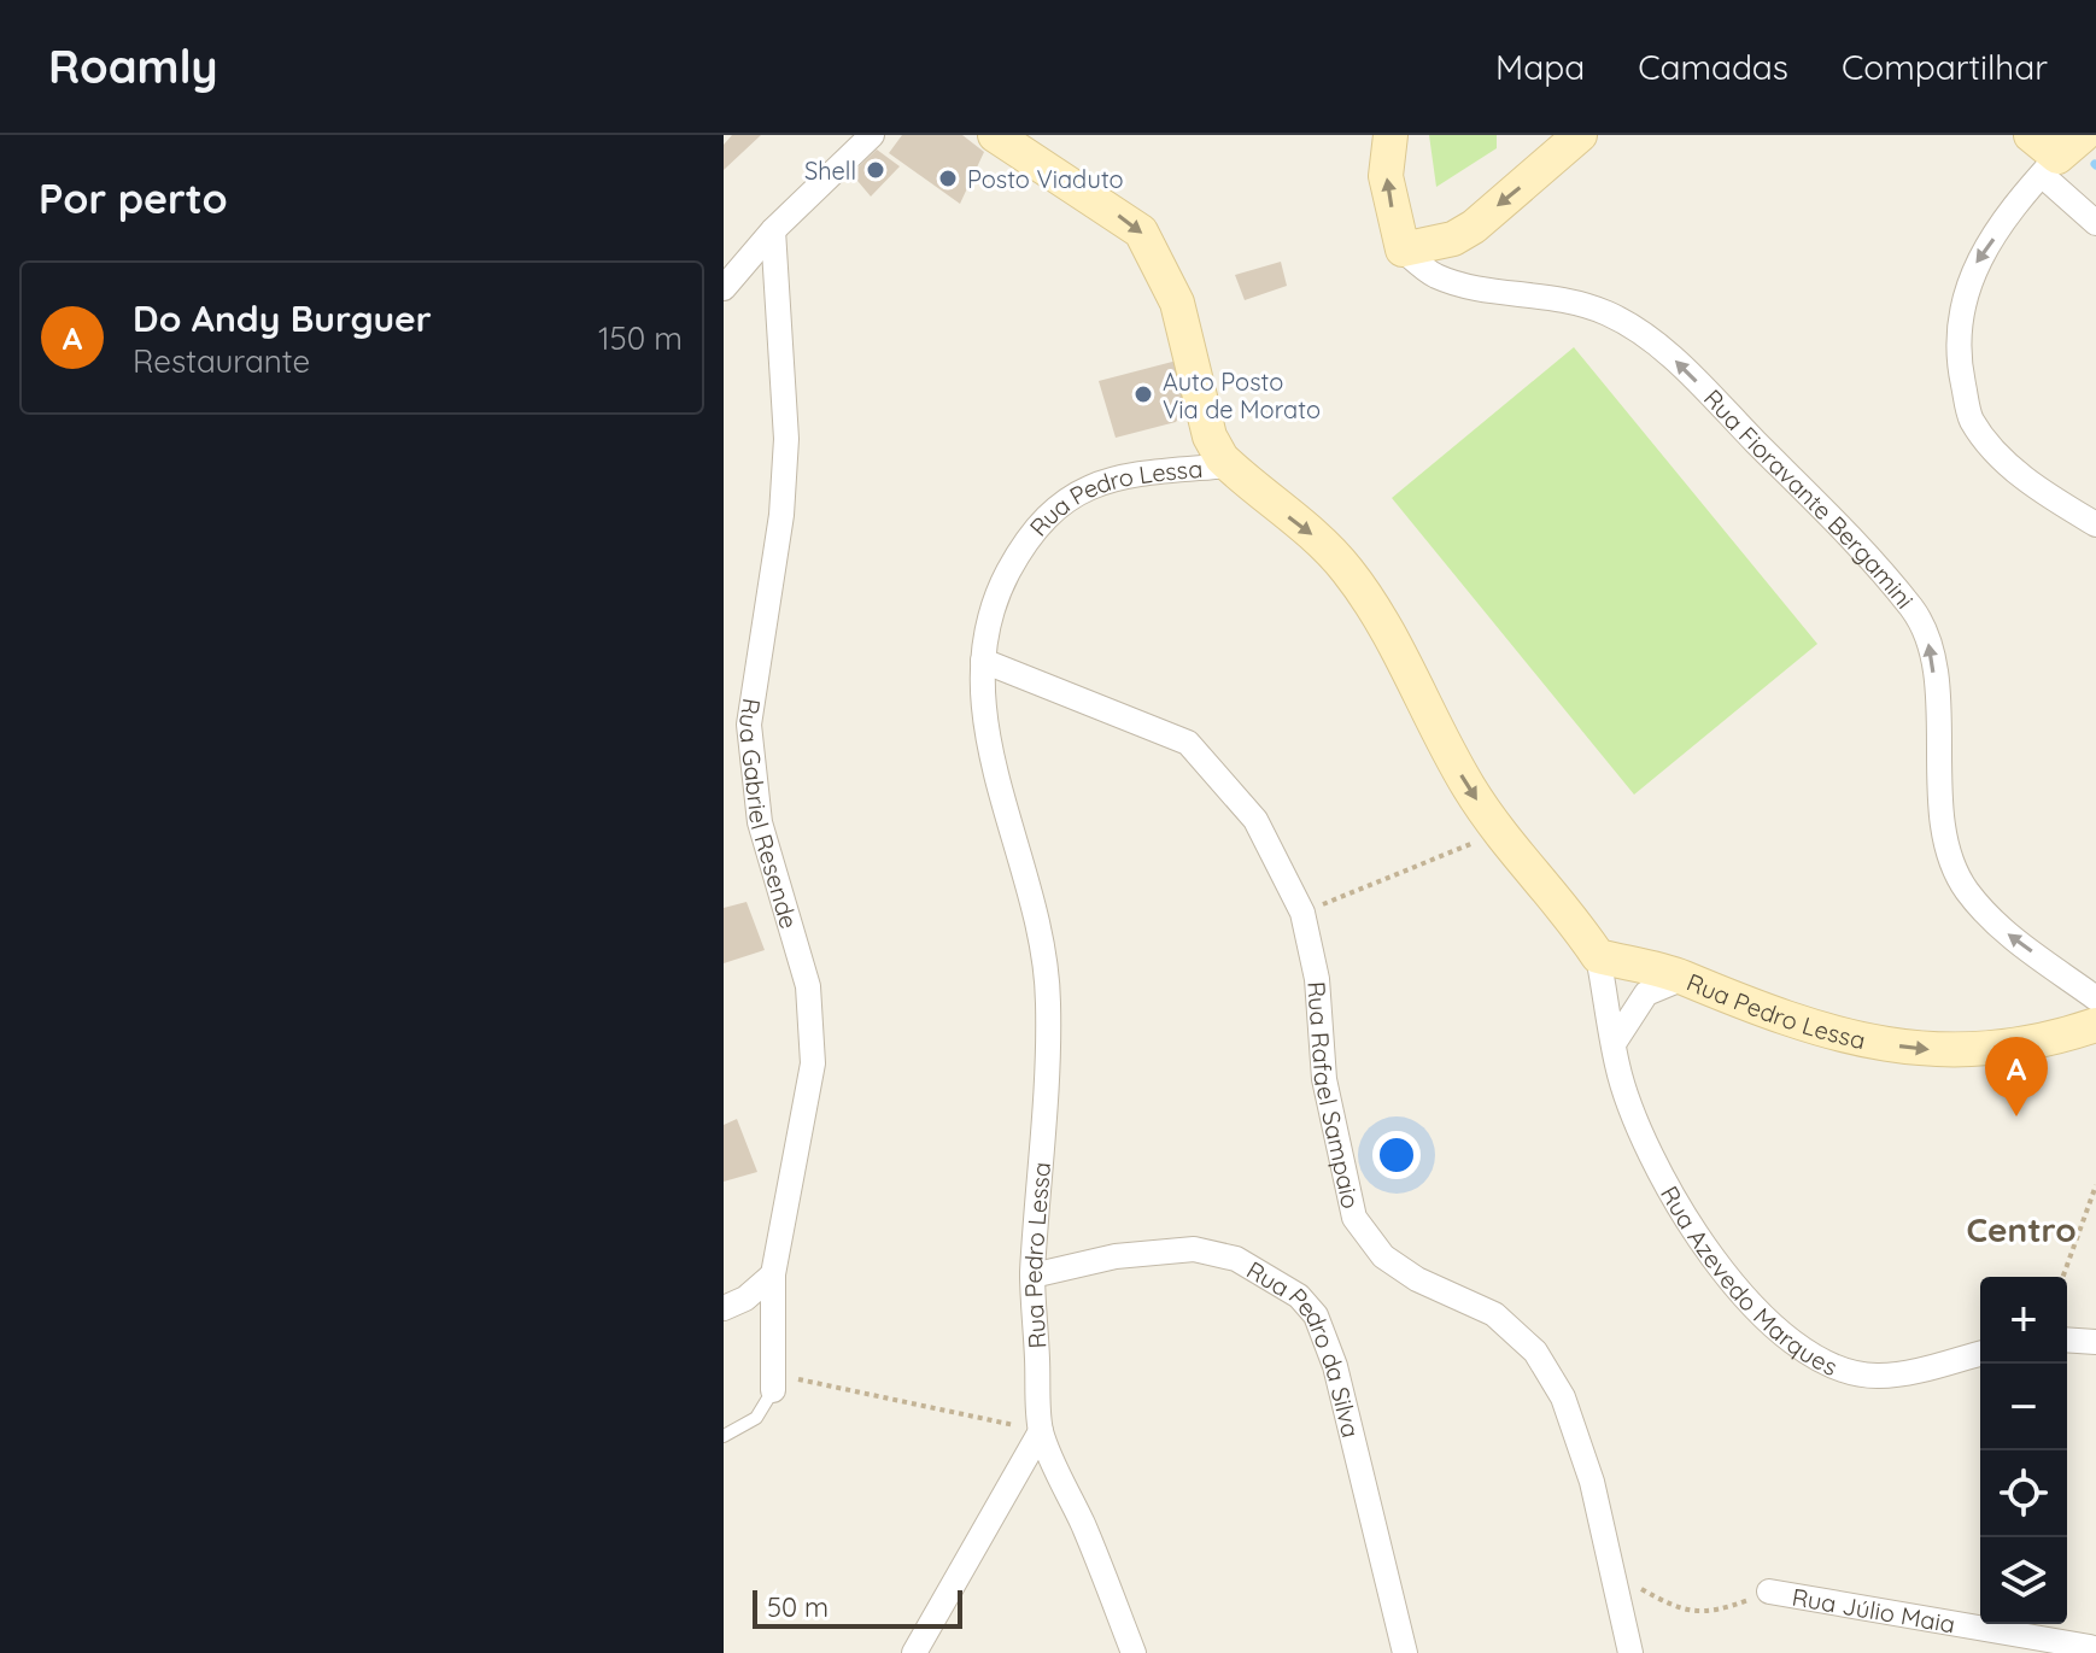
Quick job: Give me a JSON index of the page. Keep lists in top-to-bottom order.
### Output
{
  "streets": {
    "main road": ["Rua Pedro Lessa"],
    "street": [
      "Rua Fioravante Bergamini",
      "Rua Gabriel Resende",
      "Rua Rafael Sampaio",
      "Rua Azevedo Marques",
      "Rua Pedro da Silva",
      "Rua Júlio Maia"
    ]
  },
  "crossings": [
    ["Rua Pedro Lessa", "Rua Rafael Sampaio"],
    ["Rua Pedro Lessa", "Rua Azevedo Marques"],
    ["Rua Pedro Lessa", "Rua Pedro da Silva"]
  ],
  "one_way": ["Rua Fioravante Bergamini"],
  "districts": ["Centro"],
  "places": ["Shell", "Posto Viaduto", "Auto Posto Via de Morato"],
  "scale_bar": "50 m",
  "page": {
    "header": "Roamly",
    "nav": ["Mapa", "Camadas", "Compartilhar"],
    "heading": "Por perto",
    "list": [
      {
        "mark": "A",
        "name": "Do Andy Burguer",
        "note": "Restaurante",
        "value": "150 m"
      }
    ],
    "pins": "A",
    "map_buttons": ["+", "−"],
    "scale": "50 m"
  }
}
